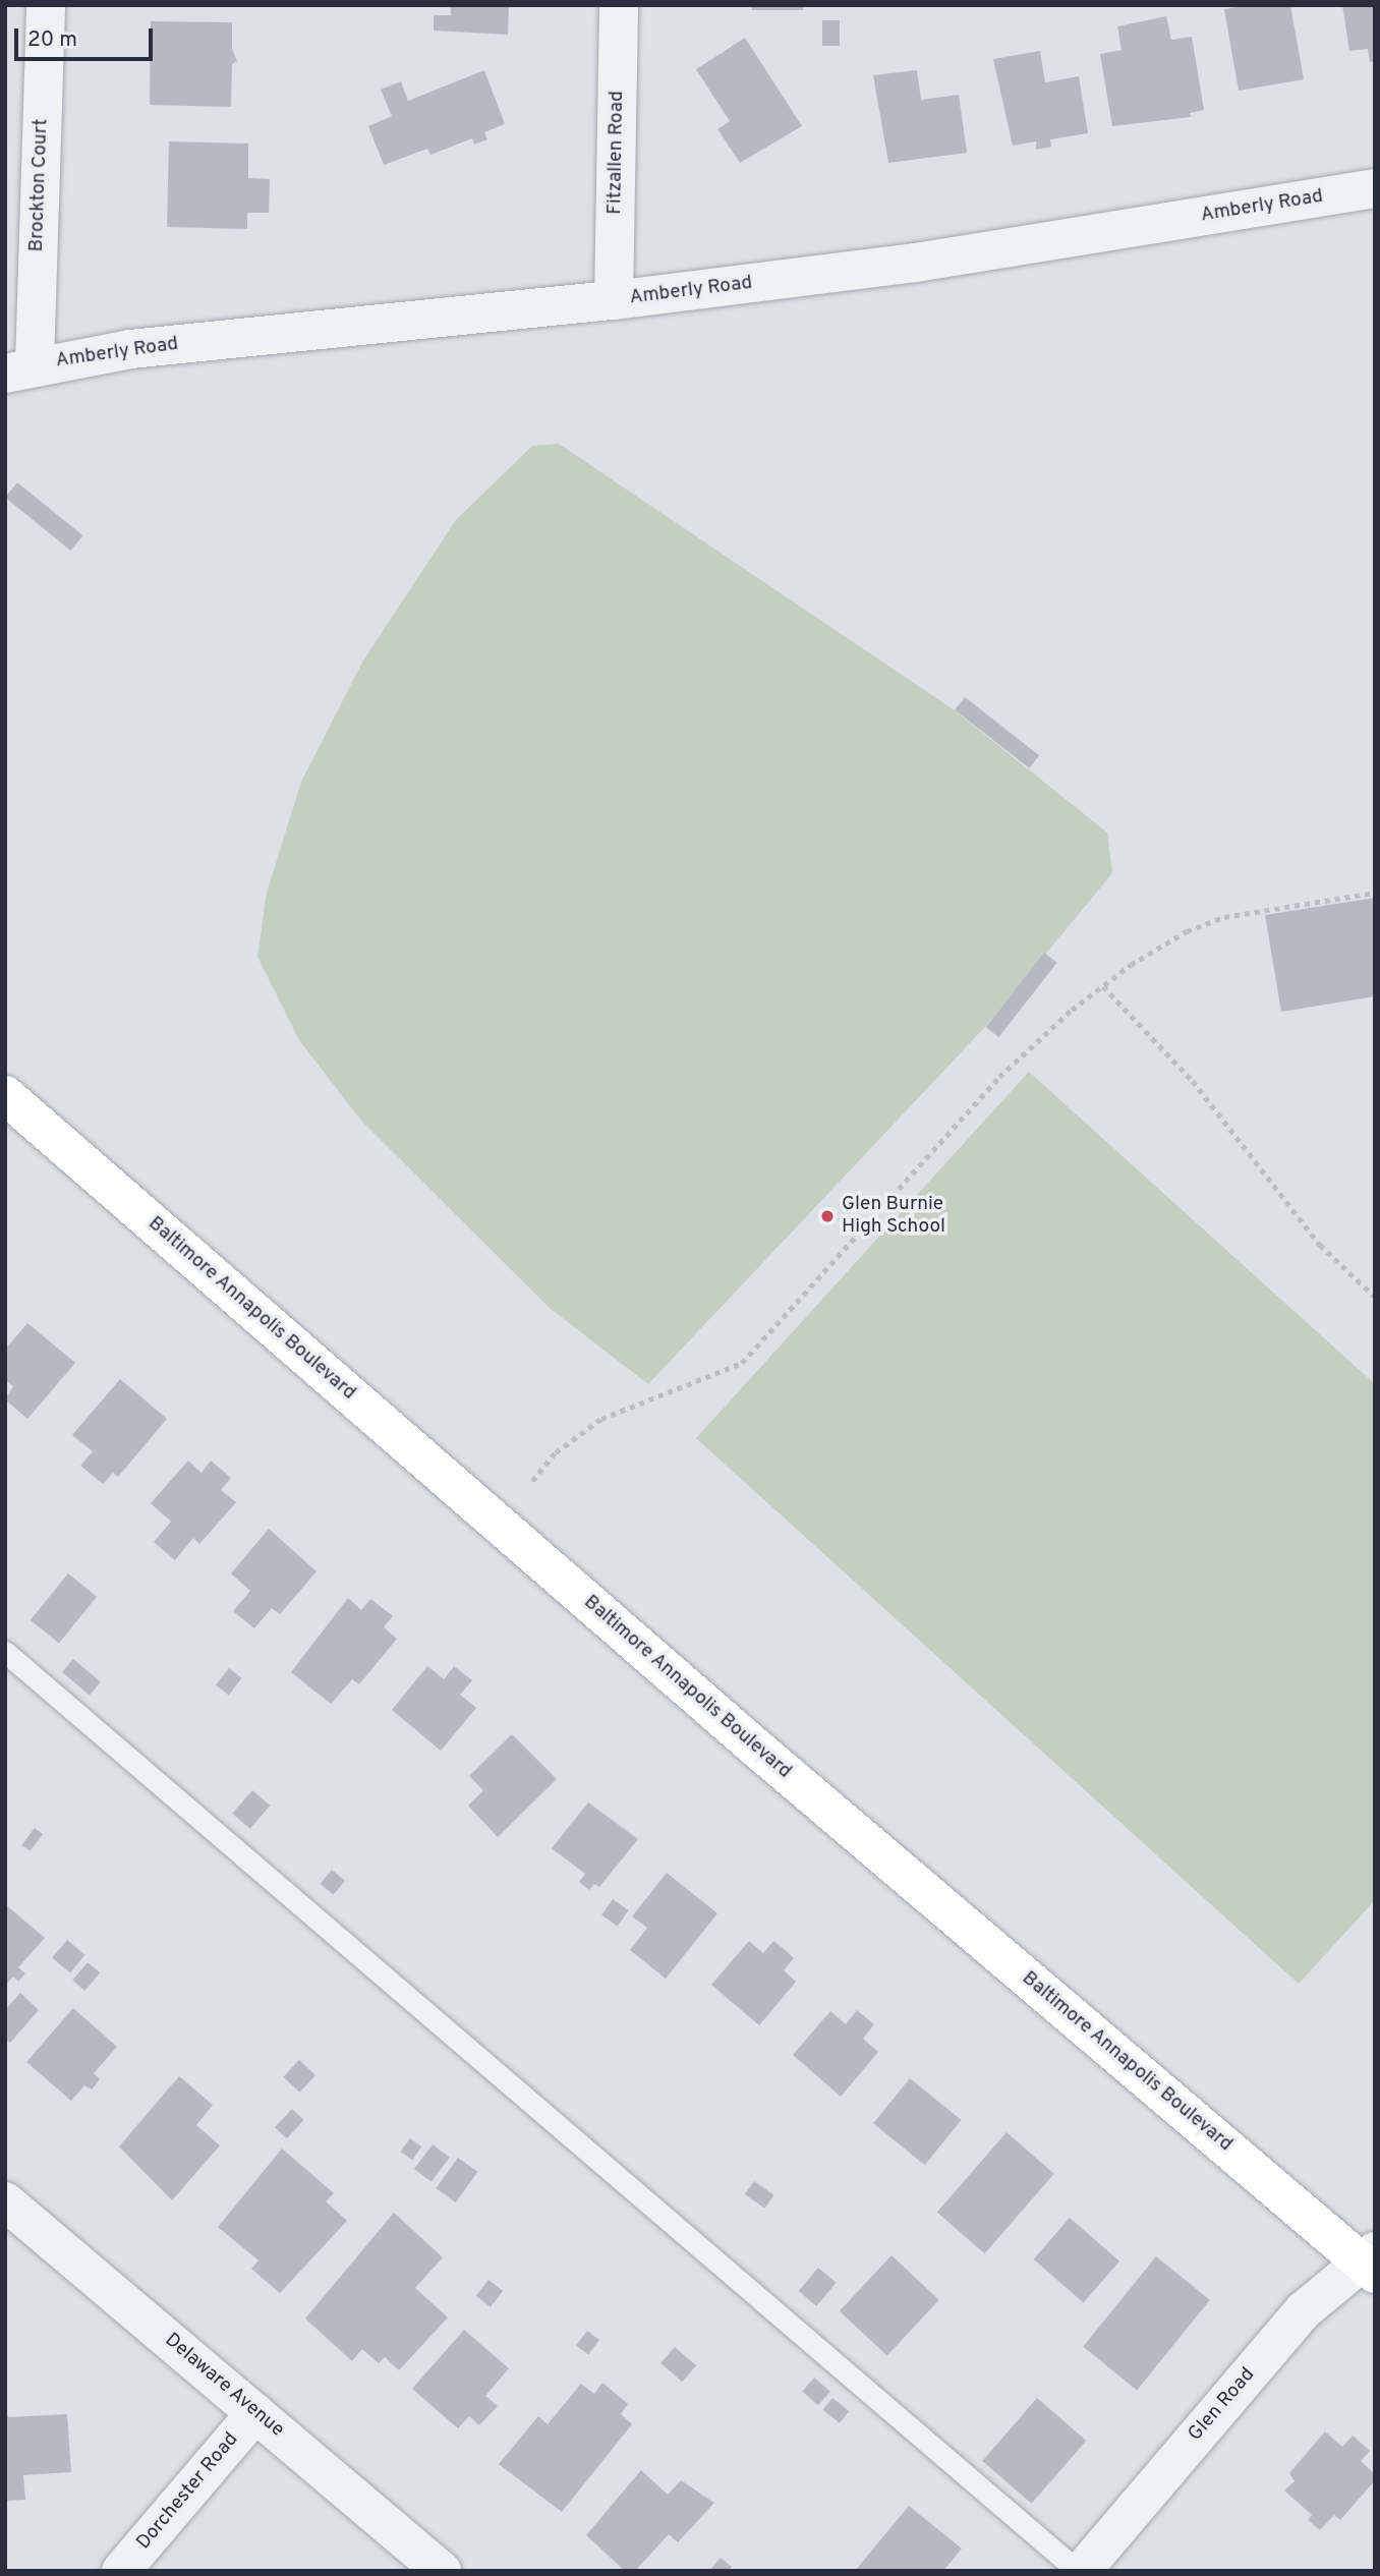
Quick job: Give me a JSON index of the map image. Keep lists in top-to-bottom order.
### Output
{
  "streets": {
    "main road": ["Baltimore Annapolis Boulevard"],
    "street": [
      "Fitzallen Road",
      "Brockton Court",
      "Amberly Road",
      "Delaware Avenue",
      "Glen Road",
      "Dorchester Road"
    ]
  },
  "crossings": [
    ["Fitzallen Road", "Amberly Road"],
    ["Brockton Court", "Amberly Road"],
    ["Baltimore Annapolis Boulevard", "Glen Road"],
    ["Delaware Avenue", "Dorchester Road"]
  ],
  "places": ["Glen Burnie High School"],
  "scale_bar": "20 m"
}
